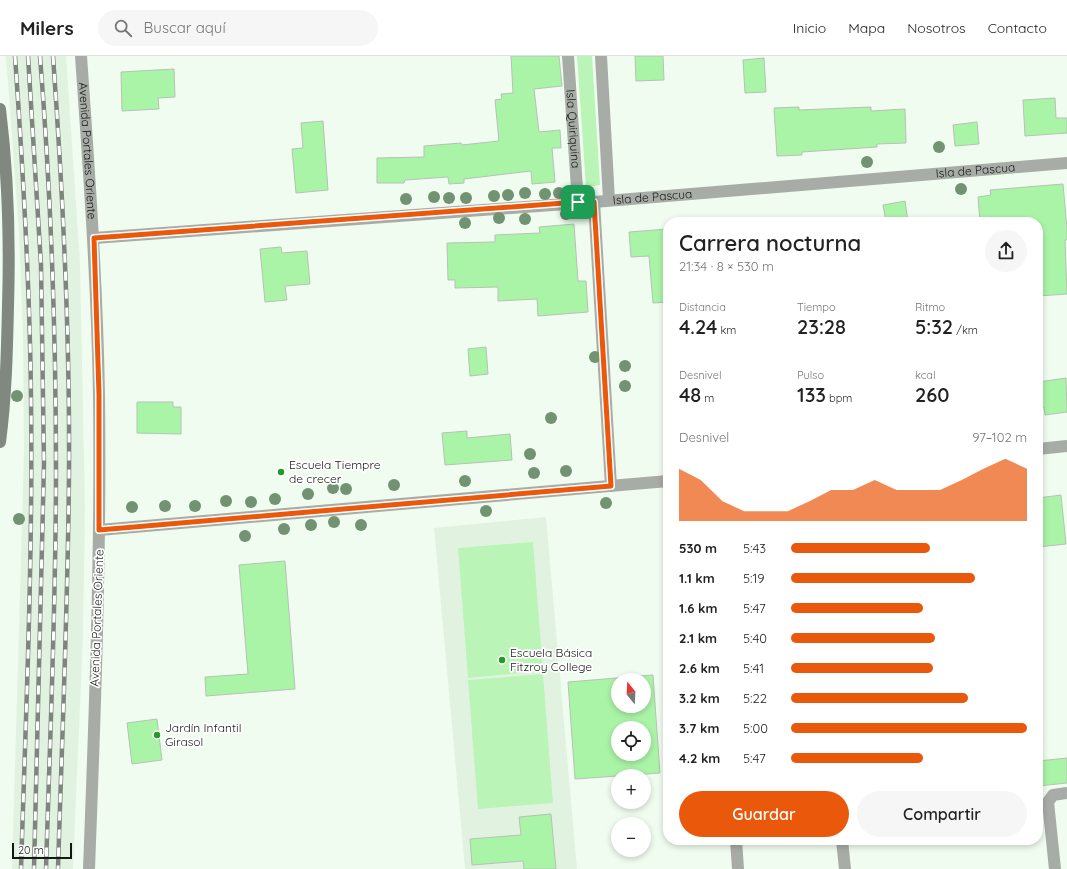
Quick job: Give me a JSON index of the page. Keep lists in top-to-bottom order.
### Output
{
  "streets": {
    "street": ["Isla Quiriquina", "Avenida Portales Oriente", "Isla de Pascua"]
  },
  "crossings": [
    ["Isla Quiriquina", "Isla de Pascua"],
    ["Avenida Portales Oriente", "Isla de Pascua"]
  ],
  "places": ["Escuela Tiempre de crecer", "Escuela Básica Fitzroy College", "Jardín Infantil Girasol"],
  "scale_bar": "20 m",
  "north": "top",
  "page": {
    "header": "Milers",
    "search": "Buscar aquí",
    "nav": [
      "Inicio",
      "Mapa",
      "Nosotros",
      "Contacto"
    ],
    "heading": ["Carrera nocturna", "21:34 · 8 × 530 m"],
    "stats": [
      ["Distancia", "4.24 km"],
      ["Tiempo", "23:28"],
      ["Ritmo", "5:32 /km"],
      ["Desnivel", "48 m"],
      ["Pulso", "133 bpm"],
      ["kcal", "260"]
    ],
    "chart": ["Desnivel", "97–102 m"],
    "list": [
      {
        "name": "530 m",
        "note": "5:43"
      },
      {
        "name": "1.1 km",
        "note": "5:19"
      },
      {
        "name": "1.6 km",
        "note": "5:47"
      },
      {
        "name": "2.1 km",
        "note": "5:40"
      },
      {
        "name": "2.6 km",
        "note": "5:41"
      },
      {
        "name": "3.2 km",
        "note": "5:22"
      },
      {
        "name": "3.7 km",
        "note": "5:00"
      },
      {
        "name": "4.2 km",
        "note": "5:47"
      }
    ],
    "map_buttons": ["+", "−"],
    "buttons": ["Guardar", "Compartir"],
    "scale": "20 m"
  }
}
